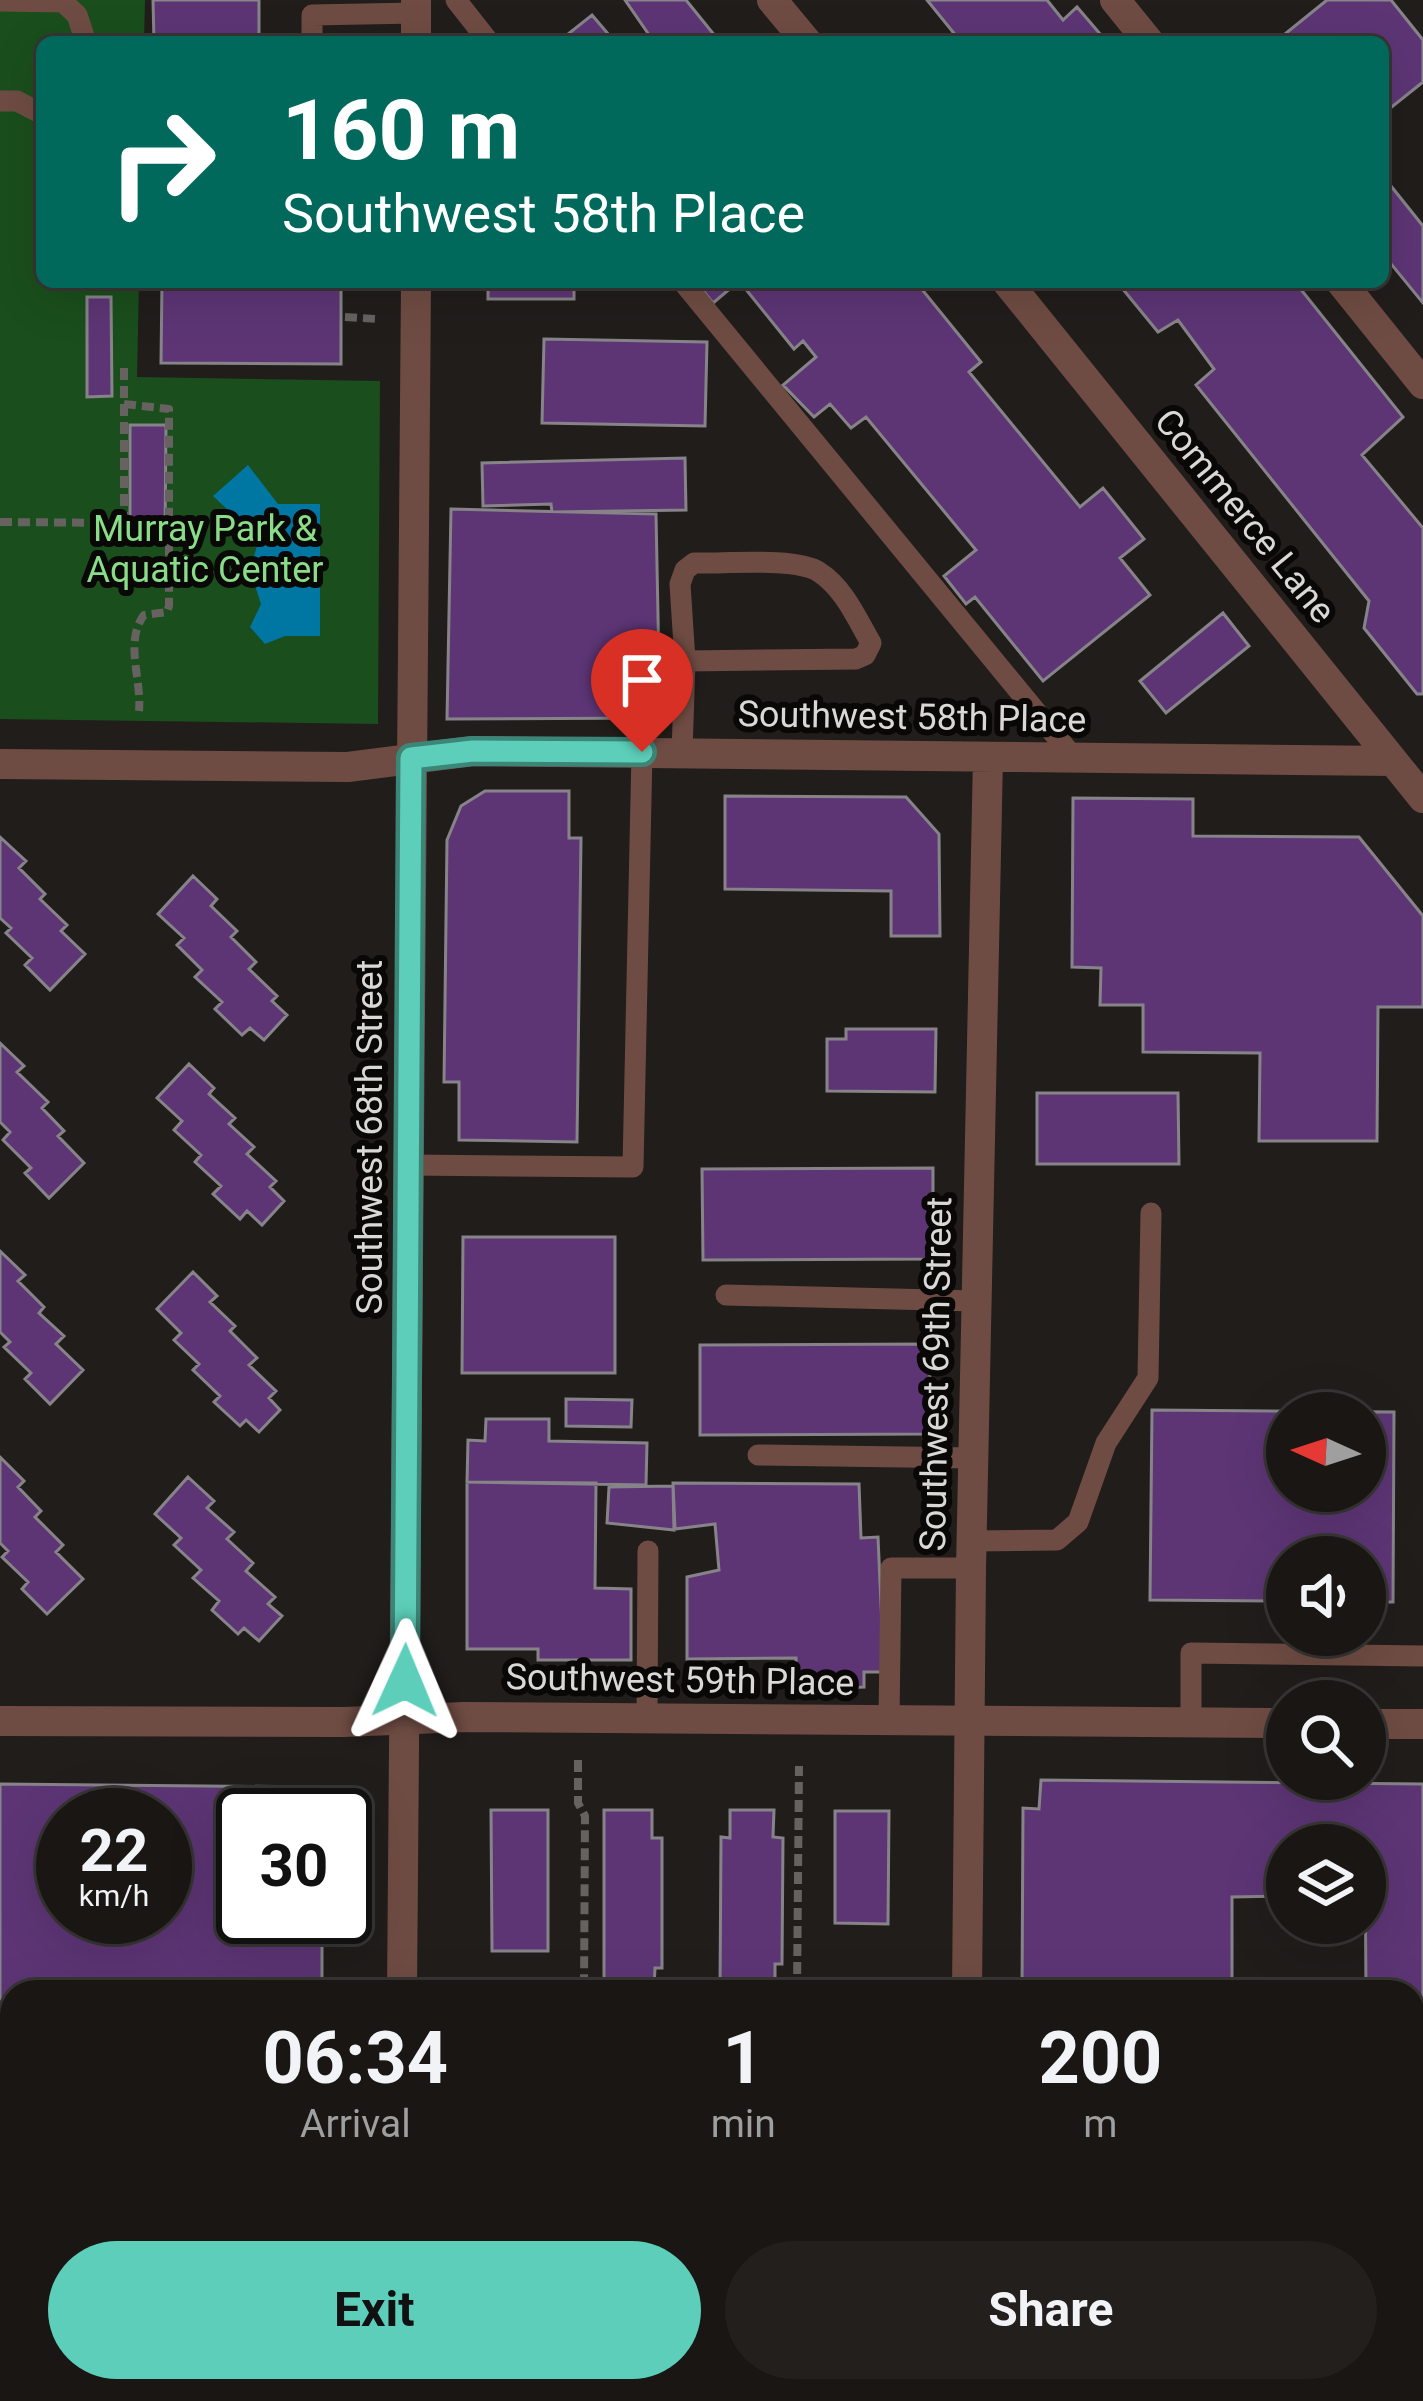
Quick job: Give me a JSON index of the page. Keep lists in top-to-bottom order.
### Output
{
  "streets": {
    "street": [
      "Commerce Lane",
      "Southwest 58th Place",
      "Southwest 68th Street",
      "Southwest 69th Street",
      "Southwest 59th Place"
    ]
  },
  "crossings": [
    ["Commerce Lane", "Southwest 58th Place"],
    ["Southwest 58th Place", "Southwest 68th Street"],
    ["Southwest 58th Place", "Southwest 69th Street"],
    ["Southwest 68th Street", "Southwest 59th Place"],
    ["Southwest 69th Street", "Southwest 59th Place"]
  ],
  "parks": ["Murray Park & Aquatic Center"],
  "north": "left",
  "page": {
    "turn": ["160 m", "Southwest 58th Place"],
    "speed": "22 km/h",
    "limit": "30",
    "eta": [
      "06:34",
      "Arrival",
      "1",
      "min",
      "200",
      "m"
    ],
    "buttons": ["Exit", "Share"]
  }
}
